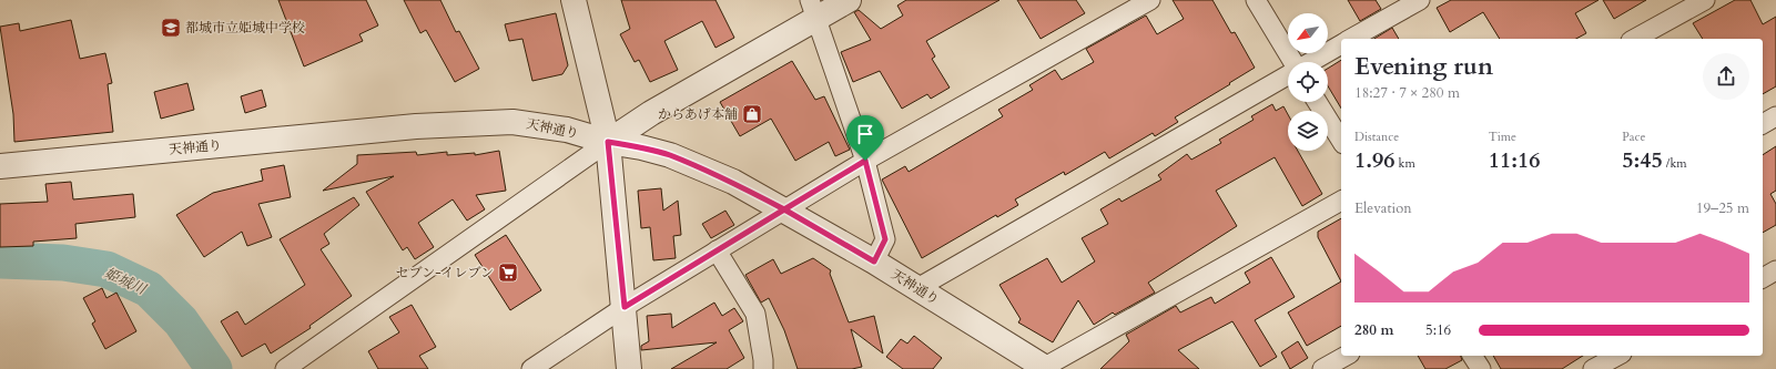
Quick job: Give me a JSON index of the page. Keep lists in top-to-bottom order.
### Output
{
  "streets": {
    "street": ["天神通り"]
  },
  "water": ["姫城川"],
  "places": {
    "school or university": ["都城市立姫城中学校"],
    "shop": ["からあげ本舗"],
    "supermarket": ["セブン-イレブン"]
  },
  "north": "bottom left",
  "page": {
    "heading": ["Evening run", "18:27 · 7 × 280 m"],
    "stats": [
      ["Distance", "1.96 km"],
      ["Time", "11:16"],
      ["Pace", "5:45 /km"]
    ],
    "chart": ["Elevation", "19–25 m"],
    "list": [
      {
        "name": "280 m",
        "note": "5:16"
      }
    ]
  }
}
